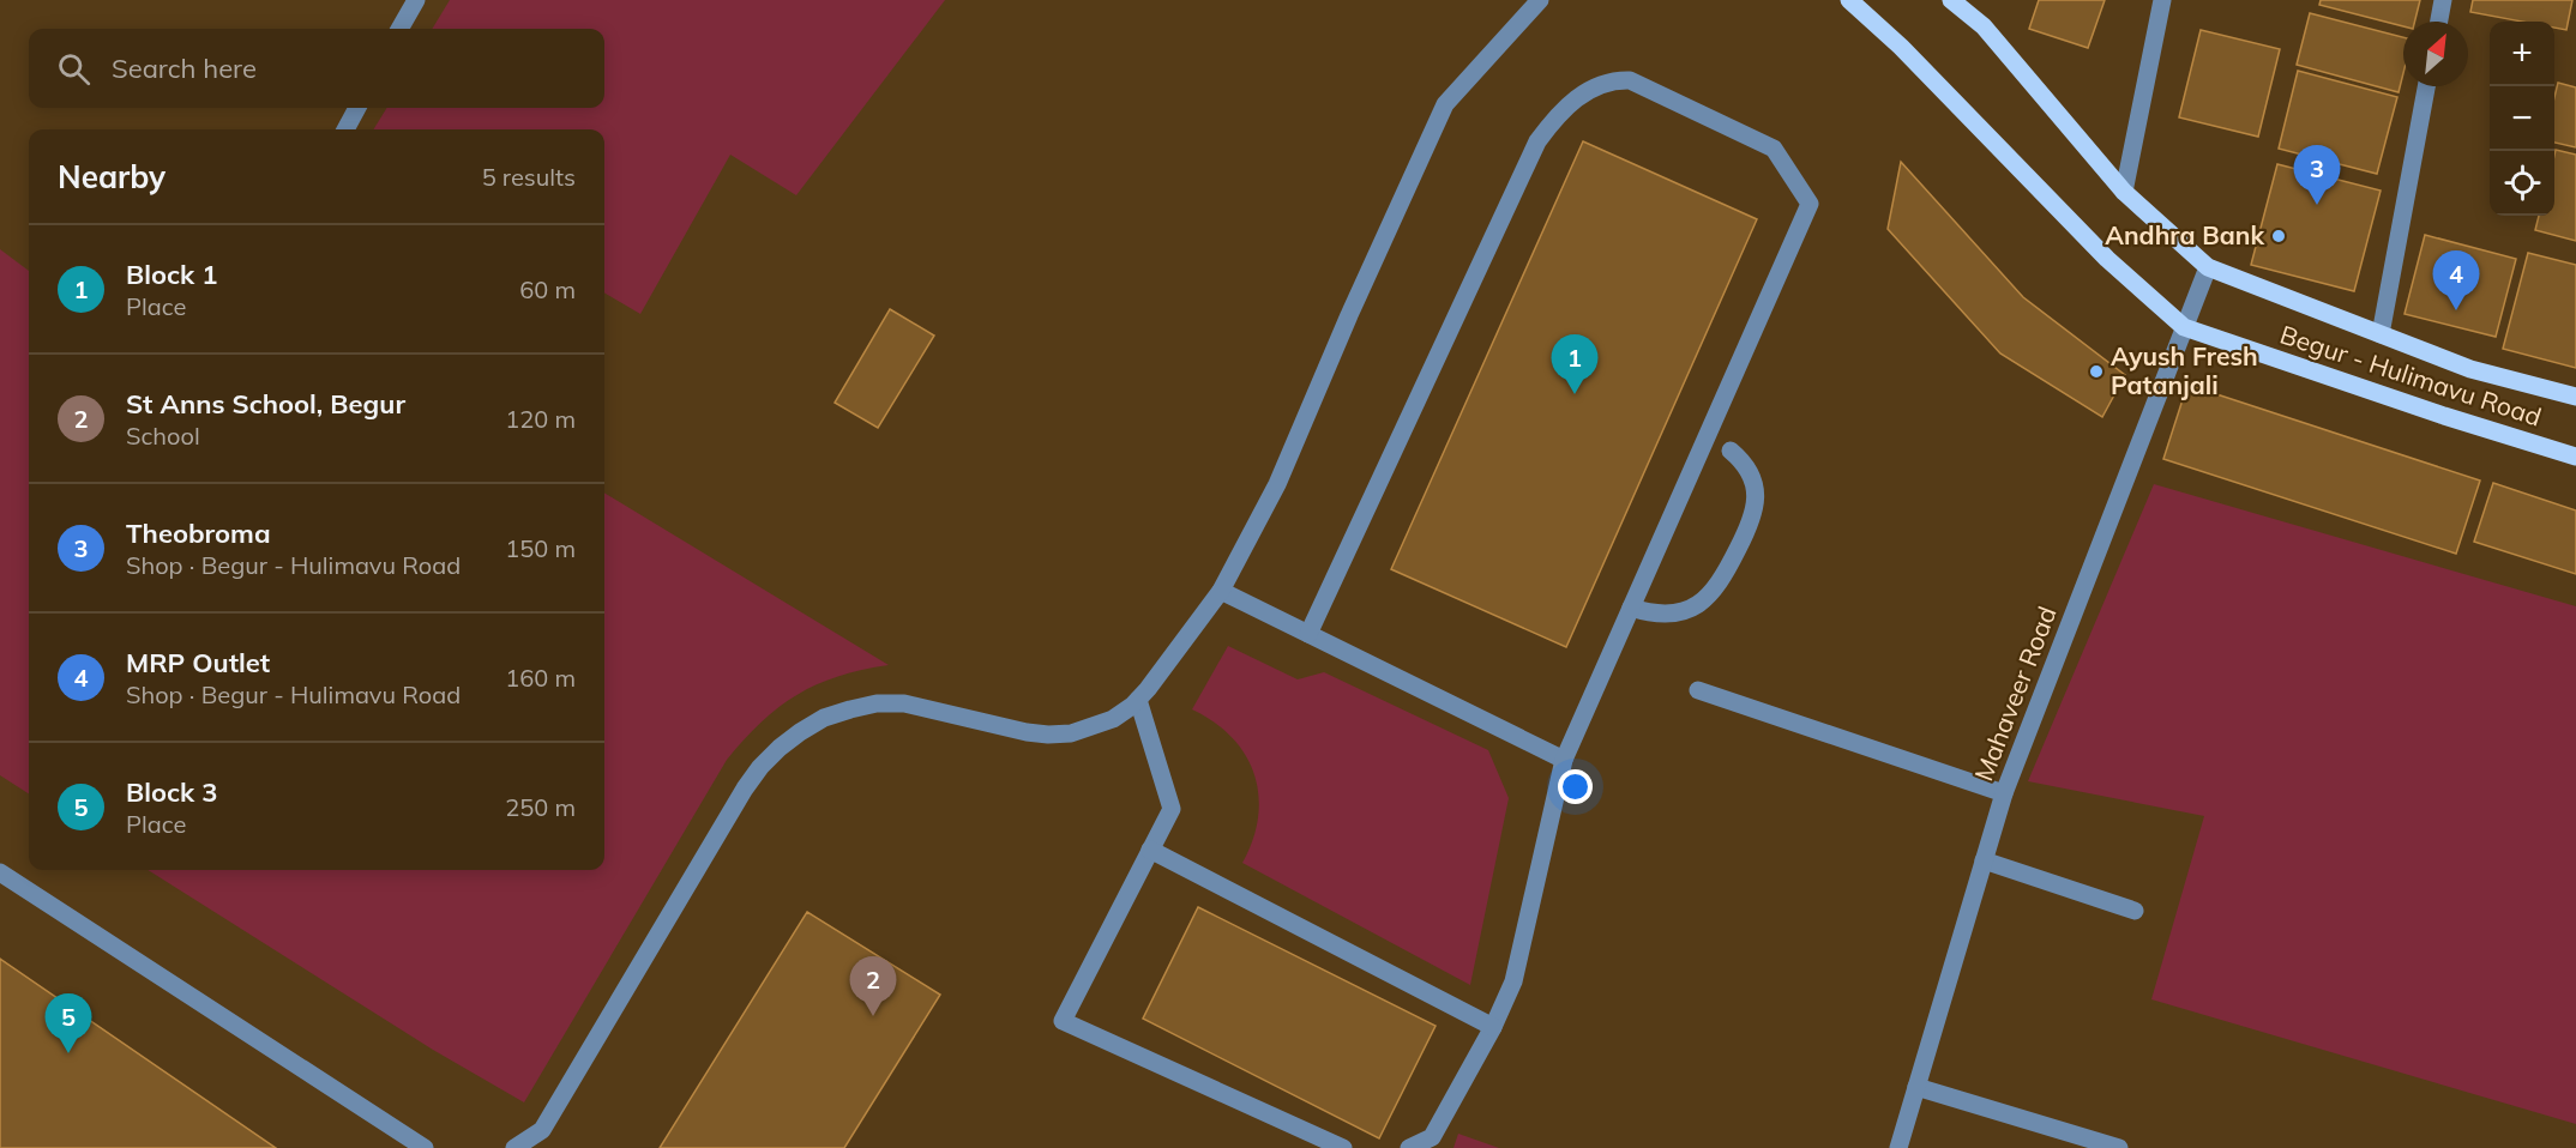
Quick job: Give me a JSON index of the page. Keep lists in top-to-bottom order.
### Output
{
  "streets": {
    "main road": ["Begur - Hulimavu Road"],
    "street": ["Mahaveer Road"]
  },
  "crossings": [
    ["Begur - Hulimavu Road", "Mahaveer Road"]
  ],
  "places": ["Andhra Bank", "Ayush Fresh Patanjali"],
  "north": "top right",
  "page": {
    "map_buttons": ["+", "−"],
    "search": "Search here",
    "heading": ["Nearby", "5 results"],
    "pins": [
      "3",
      "4",
      "1",
      "2",
      "5"
    ],
    "list": [
      {
        "mark": "1",
        "name": "Block 1",
        "note": "Place",
        "value": "60 m"
      },
      {
        "mark": "2",
        "name": "St Anns School, Begur",
        "note": "School",
        "value": "120 m"
      },
      {
        "mark": "3",
        "name": "Theobroma",
        "note": "Shop · Begur - Hulimavu Road",
        "value": "150 m"
      },
      {
        "mark": "4",
        "name": "MRP Outlet",
        "note": "Shop · Begur - Hulimavu Road",
        "value": "160 m"
      },
      {
        "mark": "5",
        "name": "Block 3",
        "note": "Place",
        "value": "250 m"
      }
    ]
  }
}
